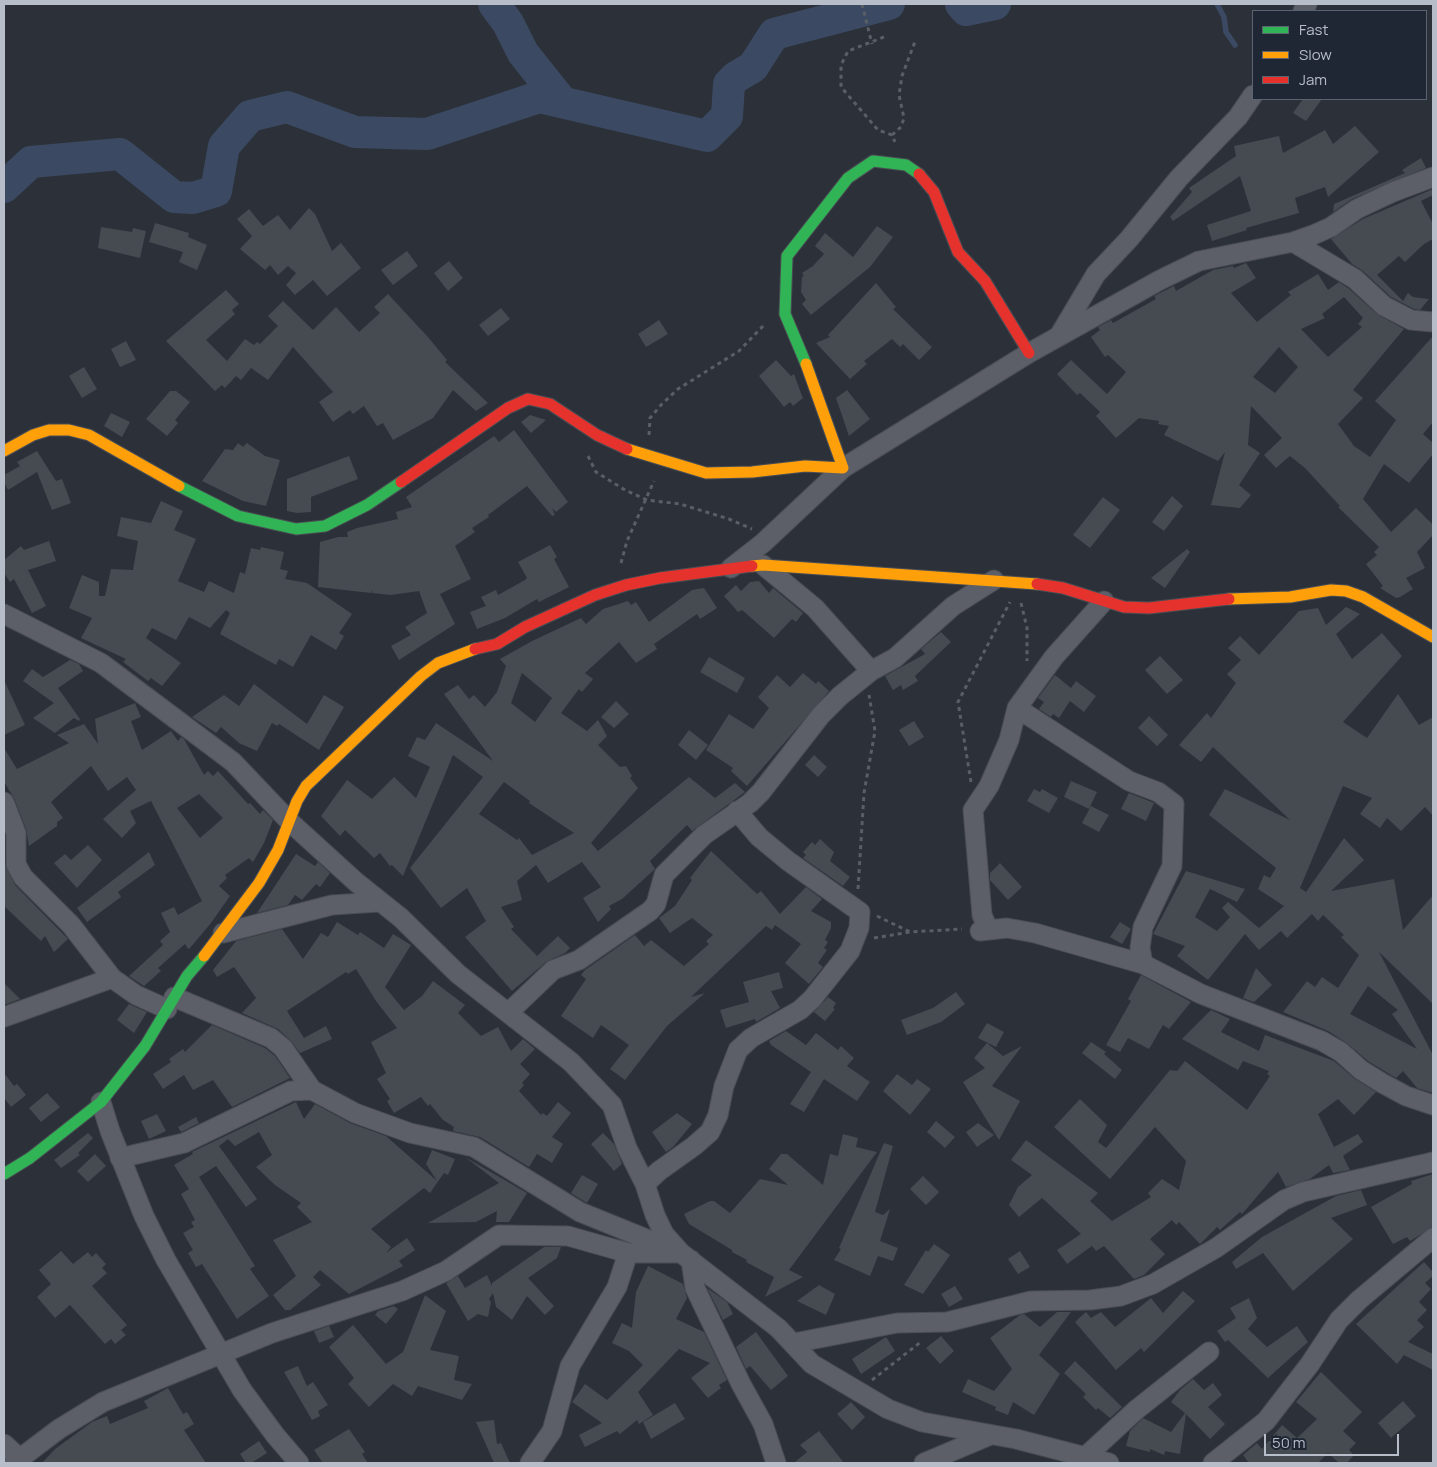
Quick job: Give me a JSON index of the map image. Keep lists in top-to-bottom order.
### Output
{
  "legend": ["Fast", "Slow", "Jam"],
  "scale_bar": "50 m"
}
